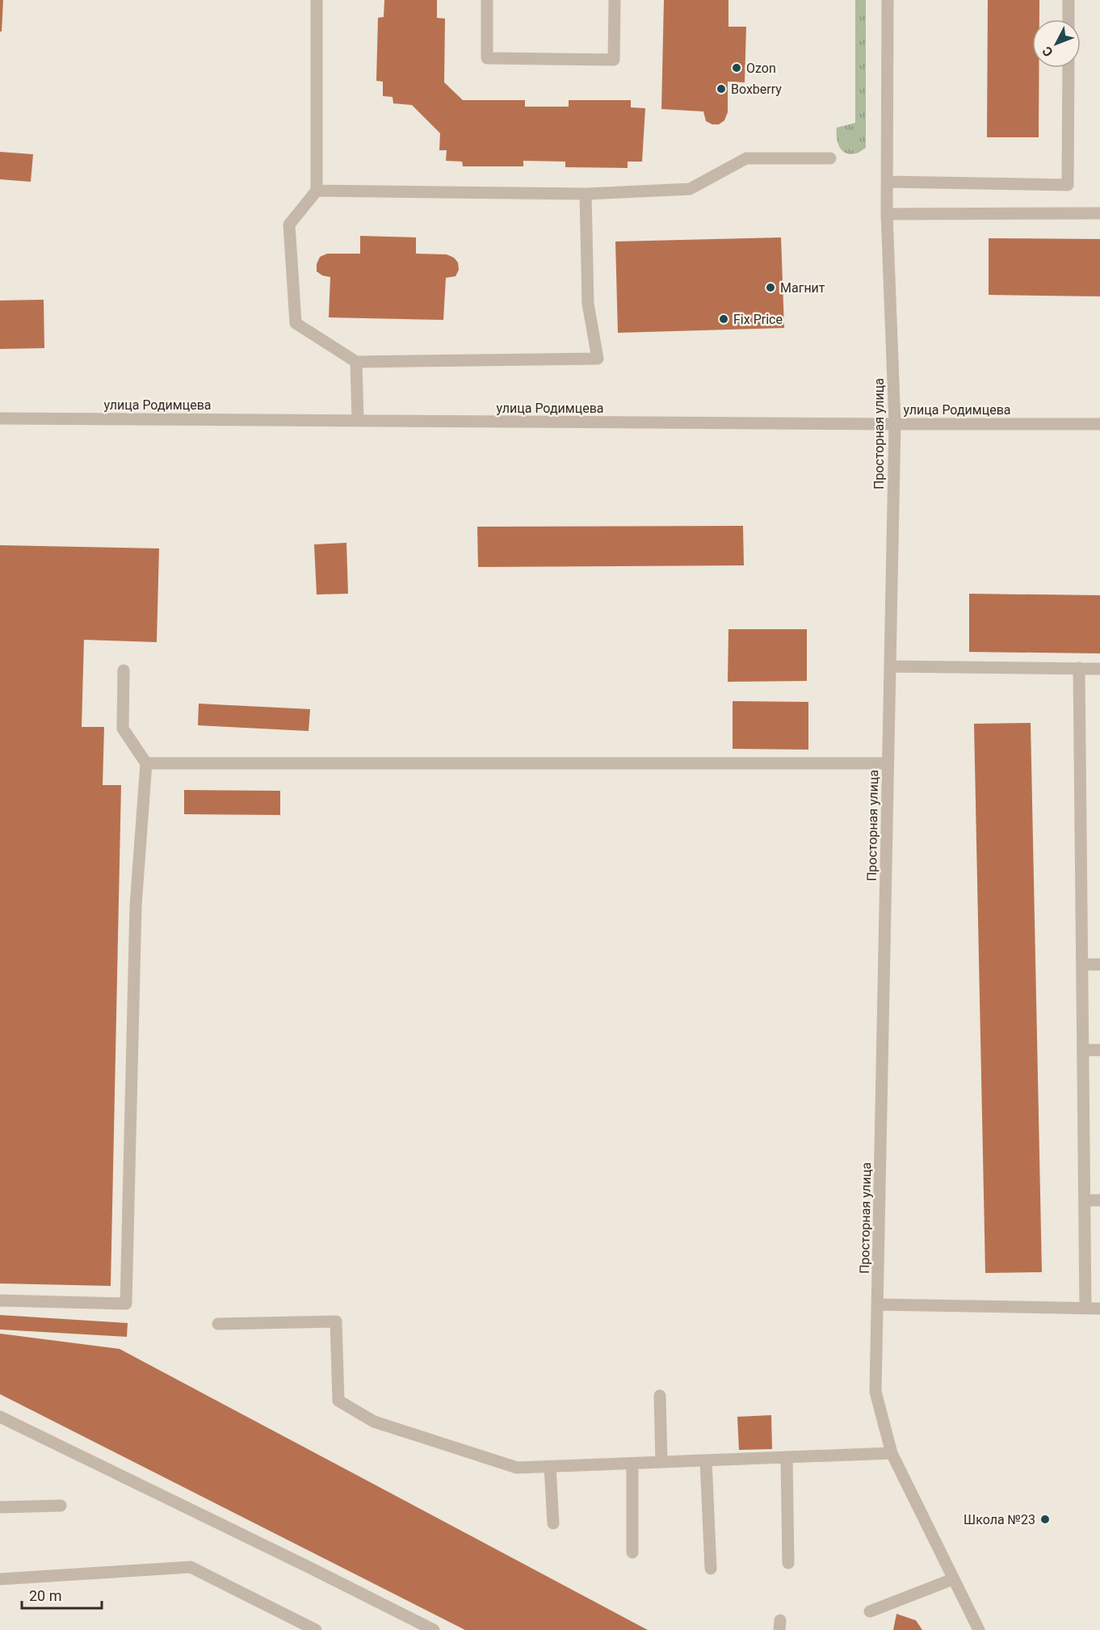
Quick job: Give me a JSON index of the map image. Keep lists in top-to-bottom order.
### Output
{
  "streets": {
    "street": ["улица Родимцева", "Просторная улица"]
  },
  "crossings": [
    ["улица Родимцева", "Просторная улица"]
  ],
  "places": [
    "Ozon",
    "Boxberry",
    "Магнит",
    "Fix Price",
    "Школа №23"
  ],
  "scale_bar": "20 m",
  "north": "bottom left"
}
